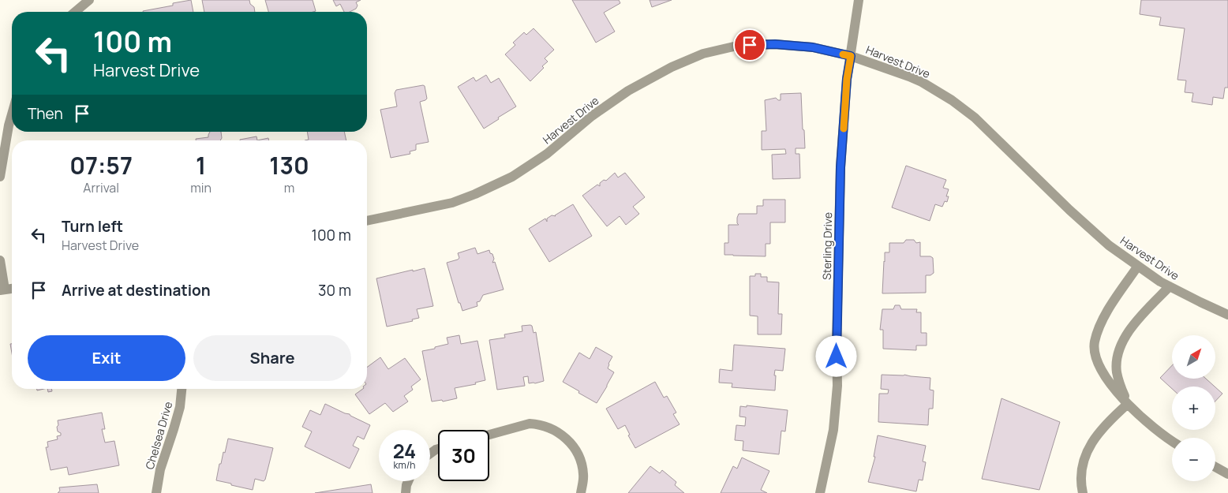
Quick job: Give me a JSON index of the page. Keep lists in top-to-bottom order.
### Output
{
  "streets": {
    "street": ["Harvest Drive", "Sterling Drive", "Chelsea Drive"]
  },
  "crossings": [
    ["Harvest Drive", "Sterling Drive"]
  ],
  "north": "top right",
  "page": {
    "turn": ["100 m", "Harvest Drive"],
    "then": "Then",
    "eta": [
      "07:57",
      "Arrival",
      "1",
      "min",
      "130",
      "m"
    ],
    "list": [
      {
        "name": "Turn left",
        "note": "Harvest Drive",
        "value": "100 m"
      },
      {
        "name": "Arrive at destination",
        "value": "30 m"
      }
    ],
    "buttons": ["Exit", "Share"],
    "map_buttons": ["+", "−"],
    "speed": "24 km/h",
    "limit": "30"
  }
}
